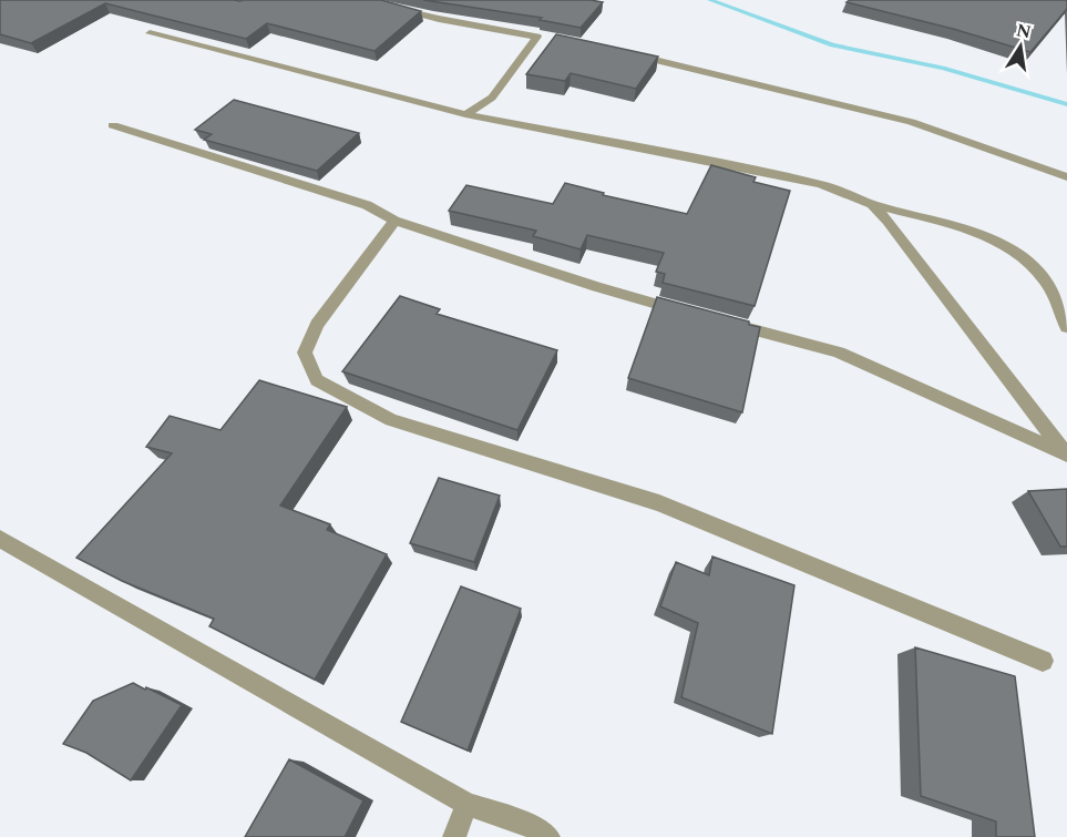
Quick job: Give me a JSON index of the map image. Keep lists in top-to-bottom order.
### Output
{
  "north": "top"
}
